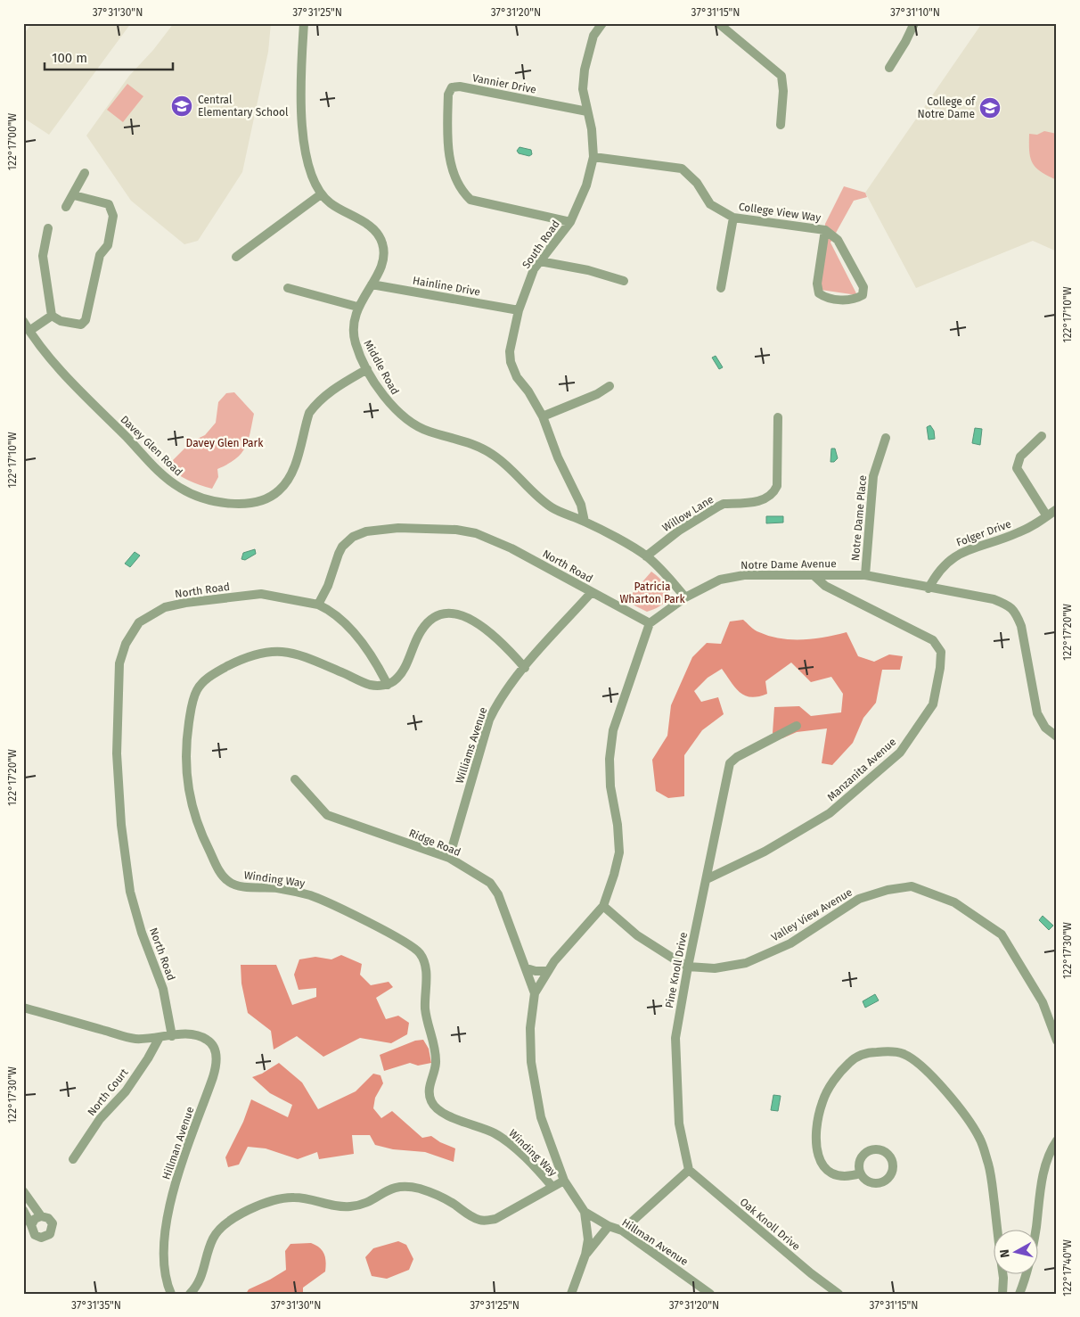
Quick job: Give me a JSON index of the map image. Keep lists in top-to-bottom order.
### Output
{
  "streets": {
    "street": [
      "Vannier Drive",
      "College View Way",
      "South Road",
      "Hainline Drive",
      "Middle Road",
      "Davey Glen Road",
      "Willow Lane",
      "Notre Dame Place",
      "Folger Drive",
      "Notre Dame Avenue",
      "North Road",
      "Williams Avenue",
      "Manzanita Avenue",
      "Ridge Road",
      "Winding Way",
      "Valley View Avenue",
      "Pine Knoll Drive",
      "North Court",
      "Hillman Avenue",
      "Oak Knoll Drive"
    ]
  },
  "crossings": [
    ["Vannier Drive", "South Road"],
    ["College View Way", "South Road"],
    ["South Road", "Hainline Drive"],
    ["South Road", "Middle Road"],
    ["Hainline Drive", "Middle Road"],
    ["Middle Road", "Davey Glen Road"],
    ["Middle Road", "Willow Lane"],
    ["Middle Road", "Notre Dame Avenue"],
    ["Notre Dame Place", "Notre Dame Avenue"],
    ["Folger Drive", "Notre Dame Avenue"],
    ["Notre Dame Avenue", "North Road"],
    ["Notre Dame Avenue", "Manzanita Avenue"],
    ["North Road", "Williams Avenue"],
    ["North Road", "Hillman Avenue"],
    ["Williams Avenue", "Ridge Road"],
    ["Manzanita Avenue", "Pine Knoll Drive"],
    ["Valley View Avenue", "Pine Knoll Drive"],
    ["Pine Knoll Drive", "Oak Knoll Drive"]
  ],
  "parks": ["Davey Glen Park", "Patricia Wharton Park"],
  "places": {
    "school or university": ["Central Elementary School", "College of Notre Dame"]
  },
  "scale_bar": "100 m",
  "north": "left",
  "coordinates": [
    "37°31'30\"N",
    "37°31'25\"N",
    "37°31'20\"N",
    "37°31'15\"N",
    "37°31'10\"N",
    "122°17'00\"W",
    "122°17'10\"W",
    "122°17'20\"W",
    "122°17'30\"W",
    "122°17'40\"W",
    "37°31'35\"N"
  ]
}
